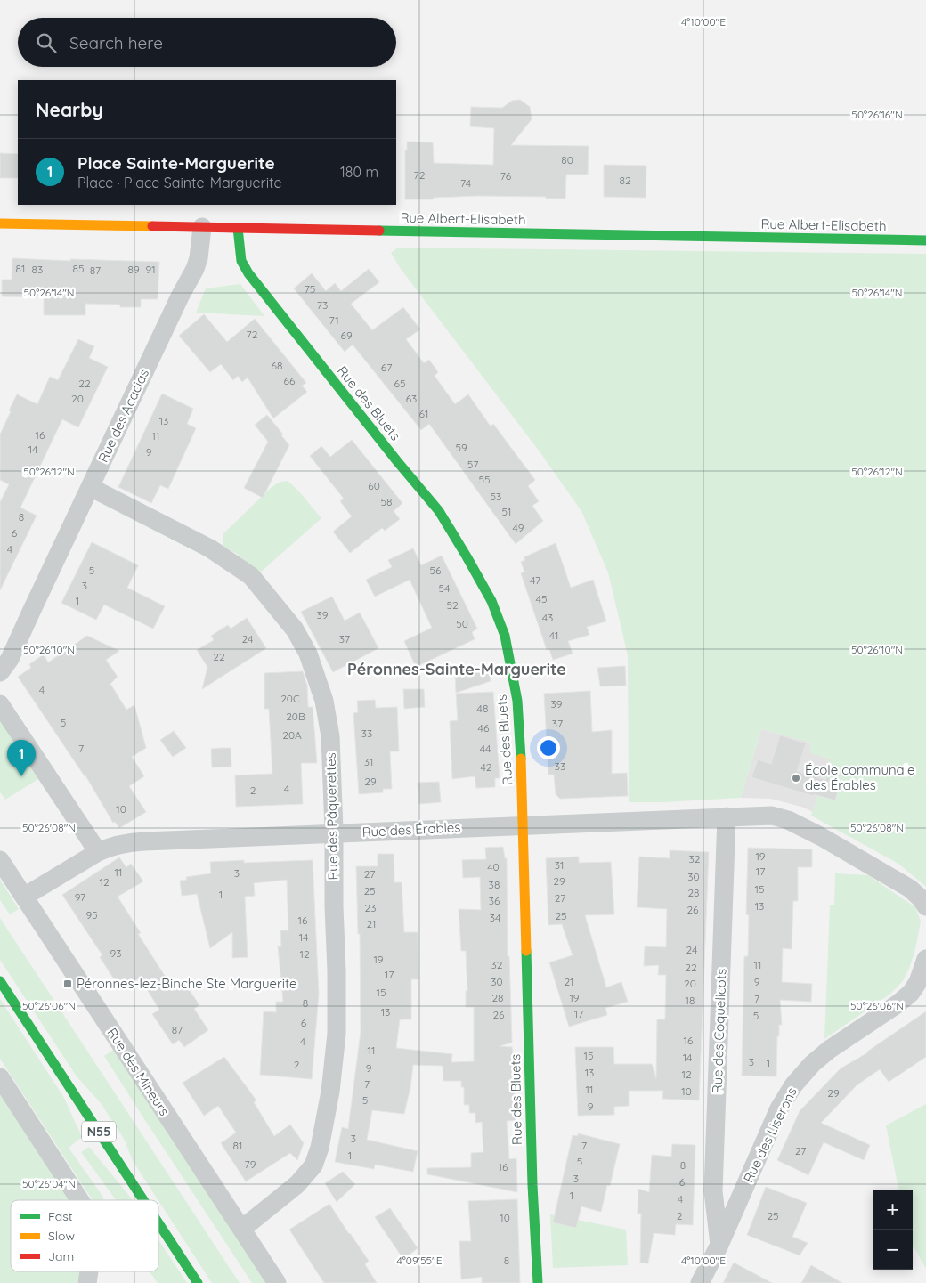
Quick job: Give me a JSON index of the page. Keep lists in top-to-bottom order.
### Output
{
  "streets": {
    "main road": ["Rue Albert-Elisabeth", "Rue des Bluets", "N55"],
    "street": [
      "Rue des Acacias",
      "Rue des Pâquerettes",
      "Rue des Érables",
      "Rue des Coquelicots",
      "Rue des Mineurs",
      "Rue des Liserons"
    ]
  },
  "crossings": [
    ["Rue Albert-Elisabeth", "Rue des Bluets"],
    ["Rue Albert-Elisabeth", "Rue des Acacias"],
    ["Rue des Bluets", "Rue des Érables"],
    ["Rue des Acacias", "Rue des Pâquerettes"],
    ["Rue des Pâquerettes", "Rue des Érables"],
    ["Rue des Pâquerettes", "Rue des Mineurs"],
    ["Rue des Érables", "Rue des Coquelicots"],
    ["Rue des Érables", "Rue des Mineurs"],
    ["Rue des Coquelicots", "Rue des Liserons"]
  ],
  "districts": ["Péronnes-Sainte-Marguerite"],
  "places": {
    "other": ["École communale des Érables"],
    "transit": ["Péronnes-lez-Binche Ste Marguerite"]
  },
  "house_numbers": [
    "80",
    "72",
    "76",
    "82",
    "74",
    "81",
    "85",
    "83",
    "89",
    "91",
    "87",
    "75",
    "73",
    "71",
    "72",
    "69",
    "68",
    "67",
    "66",
    "22",
    "65",
    "20",
    "63",
    "61",
    "13",
    "16",
    "11",
    "59",
    "14",
    "9",
    "57",
    "55",
    "60",
    "53",
    "58",
    "51",
    "8",
    "49",
    "6",
    "4",
    "5",
    "56",
    "47",
    "3",
    "54",
    "45",
    "1",
    "52",
    "39",
    "43",
    "50",
    "41",
    "24",
    "37",
    "22",
    "4",
    "20C",
    "39",
    "48",
    "20B",
    "5",
    "37",
    "46",
    "33",
    "20A",
    "7",
    "44",
    "31",
    "33",
    "42",
    "29",
    "4",
    "2",
    "10",
    "19",
    "32",
    "31",
    "40",
    "17",
    "11",
    "3",
    "27",
    "30",
    "29",
    "12",
    "38",
    "15",
    "25",
    "28",
    "1",
    "97",
    "27",
    "36",
    "13",
    "23",
    "26",
    "95",
    "25",
    "34",
    "16",
    "21",
    "14",
    "24",
    "93",
    "12",
    "19",
    "32",
    "11",
    "22",
    "17",
    "30",
    "21",
    "9",
    "20",
    "15",
    "28",
    "19",
    "7",
    "18",
    "8",
    "13",
    "17",
    "26",
    "5",
    "6",
    "87",
    "16",
    "4",
    "11",
    "15",
    "14",
    "3",
    "1",
    "2",
    "9",
    "13",
    "12",
    "7",
    "11",
    "10",
    "29",
    "5",
    "9",
    "3",
    "81",
    "7",
    "27",
    "1",
    "5",
    "79",
    "8",
    "16",
    "3",
    "6",
    "1",
    "4",
    "2",
    "25",
    "10",
    "8"
  ],
  "legend": ["Fast", "Slow", "Jam"],
  "page": {
    "search": "Search here",
    "heading": "Nearby",
    "list": [
      {
        "mark": "1",
        "name": "Place Sainte-Marguerite",
        "note": "Place · Place Sainte-Marguerite",
        "value": "180 m"
      }
    ],
    "pins": "1",
    "map_buttons": ["+", "−"]
  },
  "coordinates": [
    "4°10'00\"E",
    "50°26'16\"N",
    "50°26'14\"N",
    "50°26'12\"N",
    "50°26'10\"N",
    "50°26'08\"N",
    "50°26'06\"N",
    "50°26'04\"N",
    "4°09'55\"E"
  ]
}
